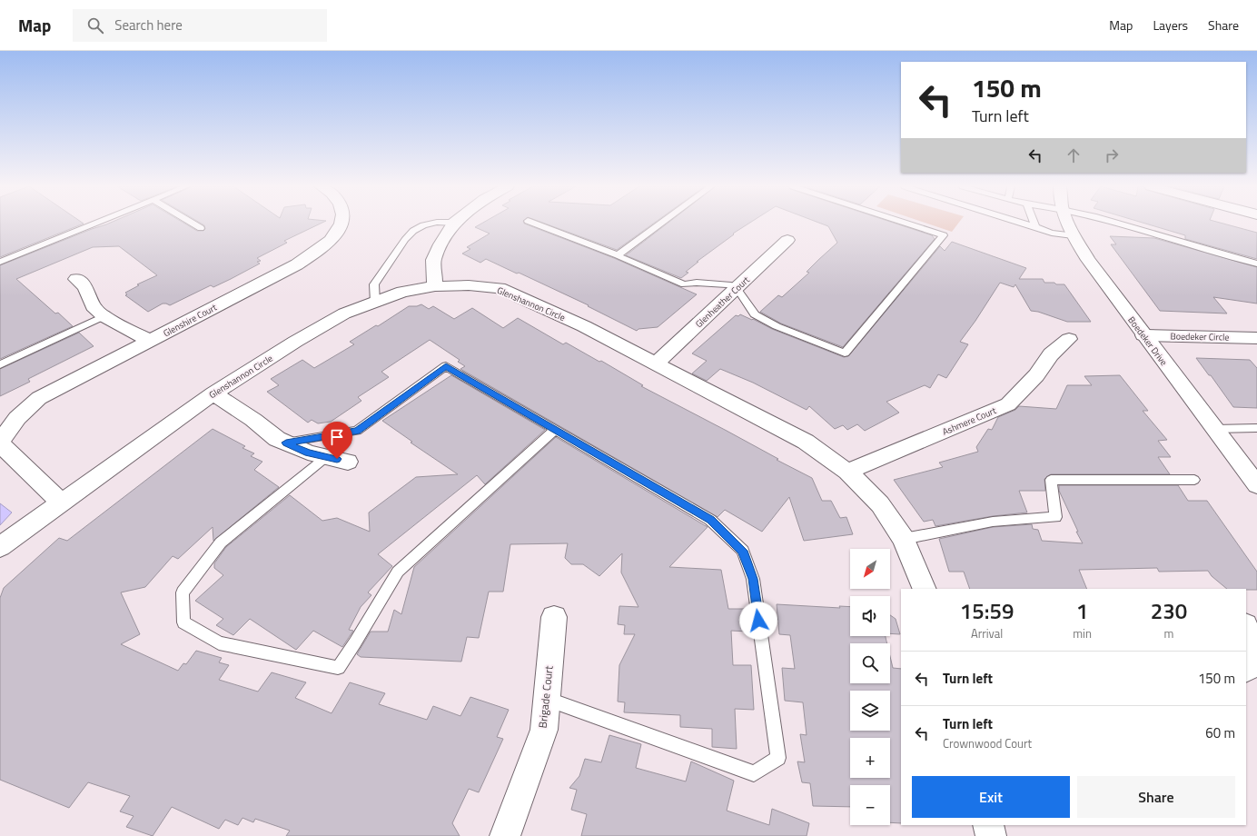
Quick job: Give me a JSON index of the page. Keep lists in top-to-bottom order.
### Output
{
  "streets": {
    "street": [
      "Glenheather Court",
      "Glenshannon Circle",
      "Glenshire Court",
      "Boedeker Circle",
      "Boedeker Drive",
      "Ashmere Court",
      "Brigade Court"
    ]
  },
  "crossings": [
    ["Glenheather Court", "Glenshannon Circle"],
    ["Glenshannon Circle", "Glenshire Court"],
    ["Glenshannon Circle", "Ashmere Court"],
    ["Boedeker Circle", "Boedeker Drive"]
  ],
  "north": "bottom left",
  "page": {
    "header": "Map",
    "search": "Search here",
    "nav": ["Map", "Layers", "Share"],
    "turn": ["150 m", "Turn left"],
    "map_buttons": ["+", "−"],
    "eta": [
      "15:59",
      "Arrival",
      "1",
      "min",
      "230",
      "m"
    ],
    "list": [
      {
        "name": "Turn left",
        "value": "150 m"
      },
      {
        "name": "Turn left",
        "note": "Crownwood Court",
        "value": "60 m"
      }
    ],
    "buttons": ["Exit", "Share"]
  }
}
